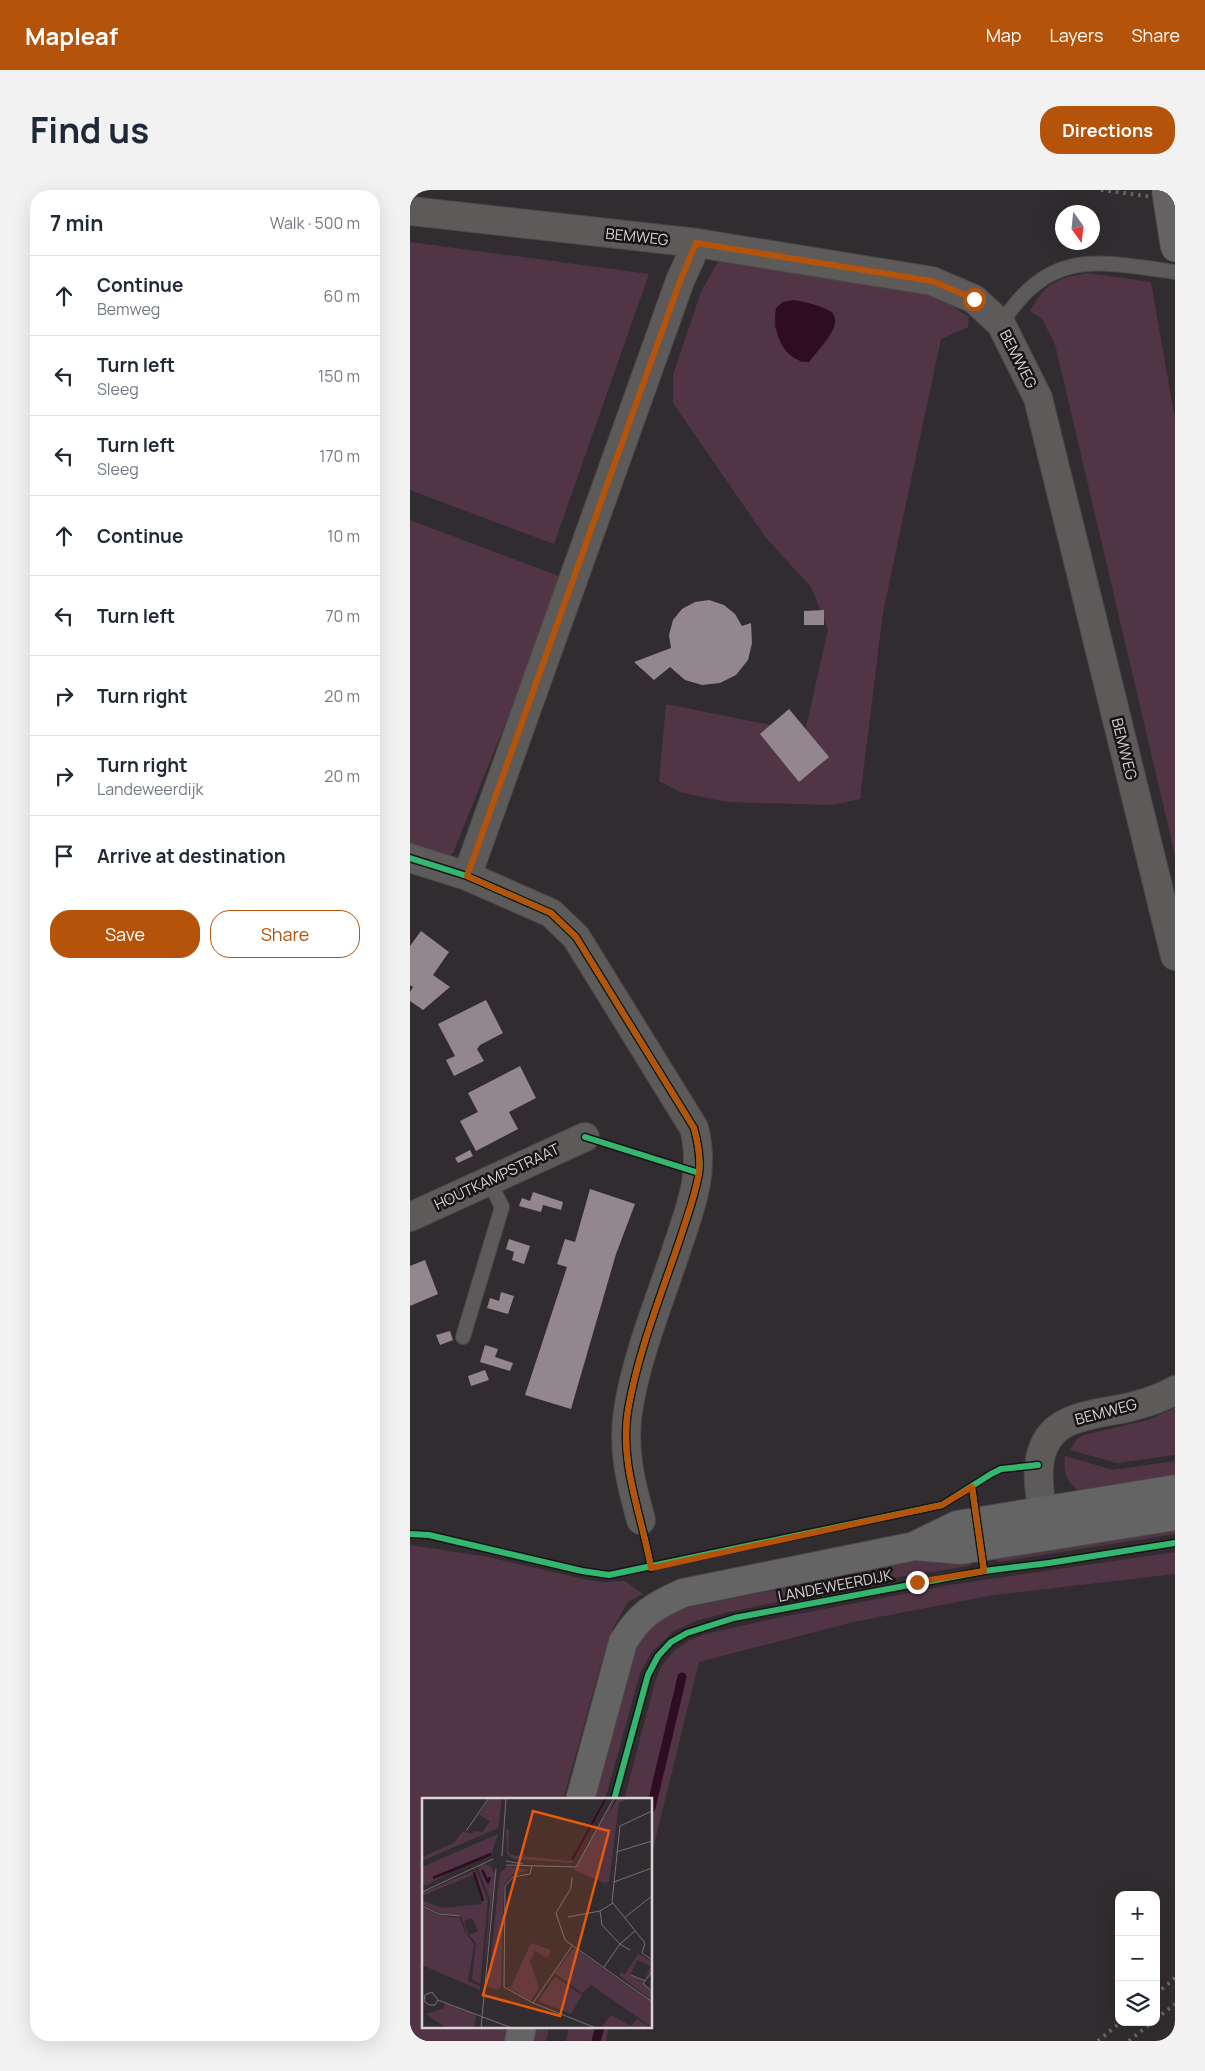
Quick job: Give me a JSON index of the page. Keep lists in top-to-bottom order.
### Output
{
  "streets": {
    "street": ["BEMWEG", "HOUTKAMPSTRAAT", "LANDEWEERDIJK"]
  },
  "crossings": [
    ["BEMWEG", "LANDEWEERDIJK"]
  ],
  "north": "bottom",
  "page": {
    "header": "Mapleaf",
    "nav": ["Map", "Layers", "Share"],
    "title": "Find us",
    "buttons": [
      "Directions",
      ["Save", "Share"]
    ],
    "heading": ["7 min", "Walk · 500 m"],
    "list": [
      ["Continue", "Bemweg", "60 m"],
      ["Turn left", "Sleeg", "150 m"],
      ["Turn left", "Sleeg", "170 m"],
      ["Continue", "10 m"],
      ["Turn left", "70 m"],
      ["Turn right", "20 m"],
      ["Turn right", "Landeweerdijk", "20 m"],
      "Arrive at destination"
    ],
    "map_buttons": ["+", "−"]
  }
}
